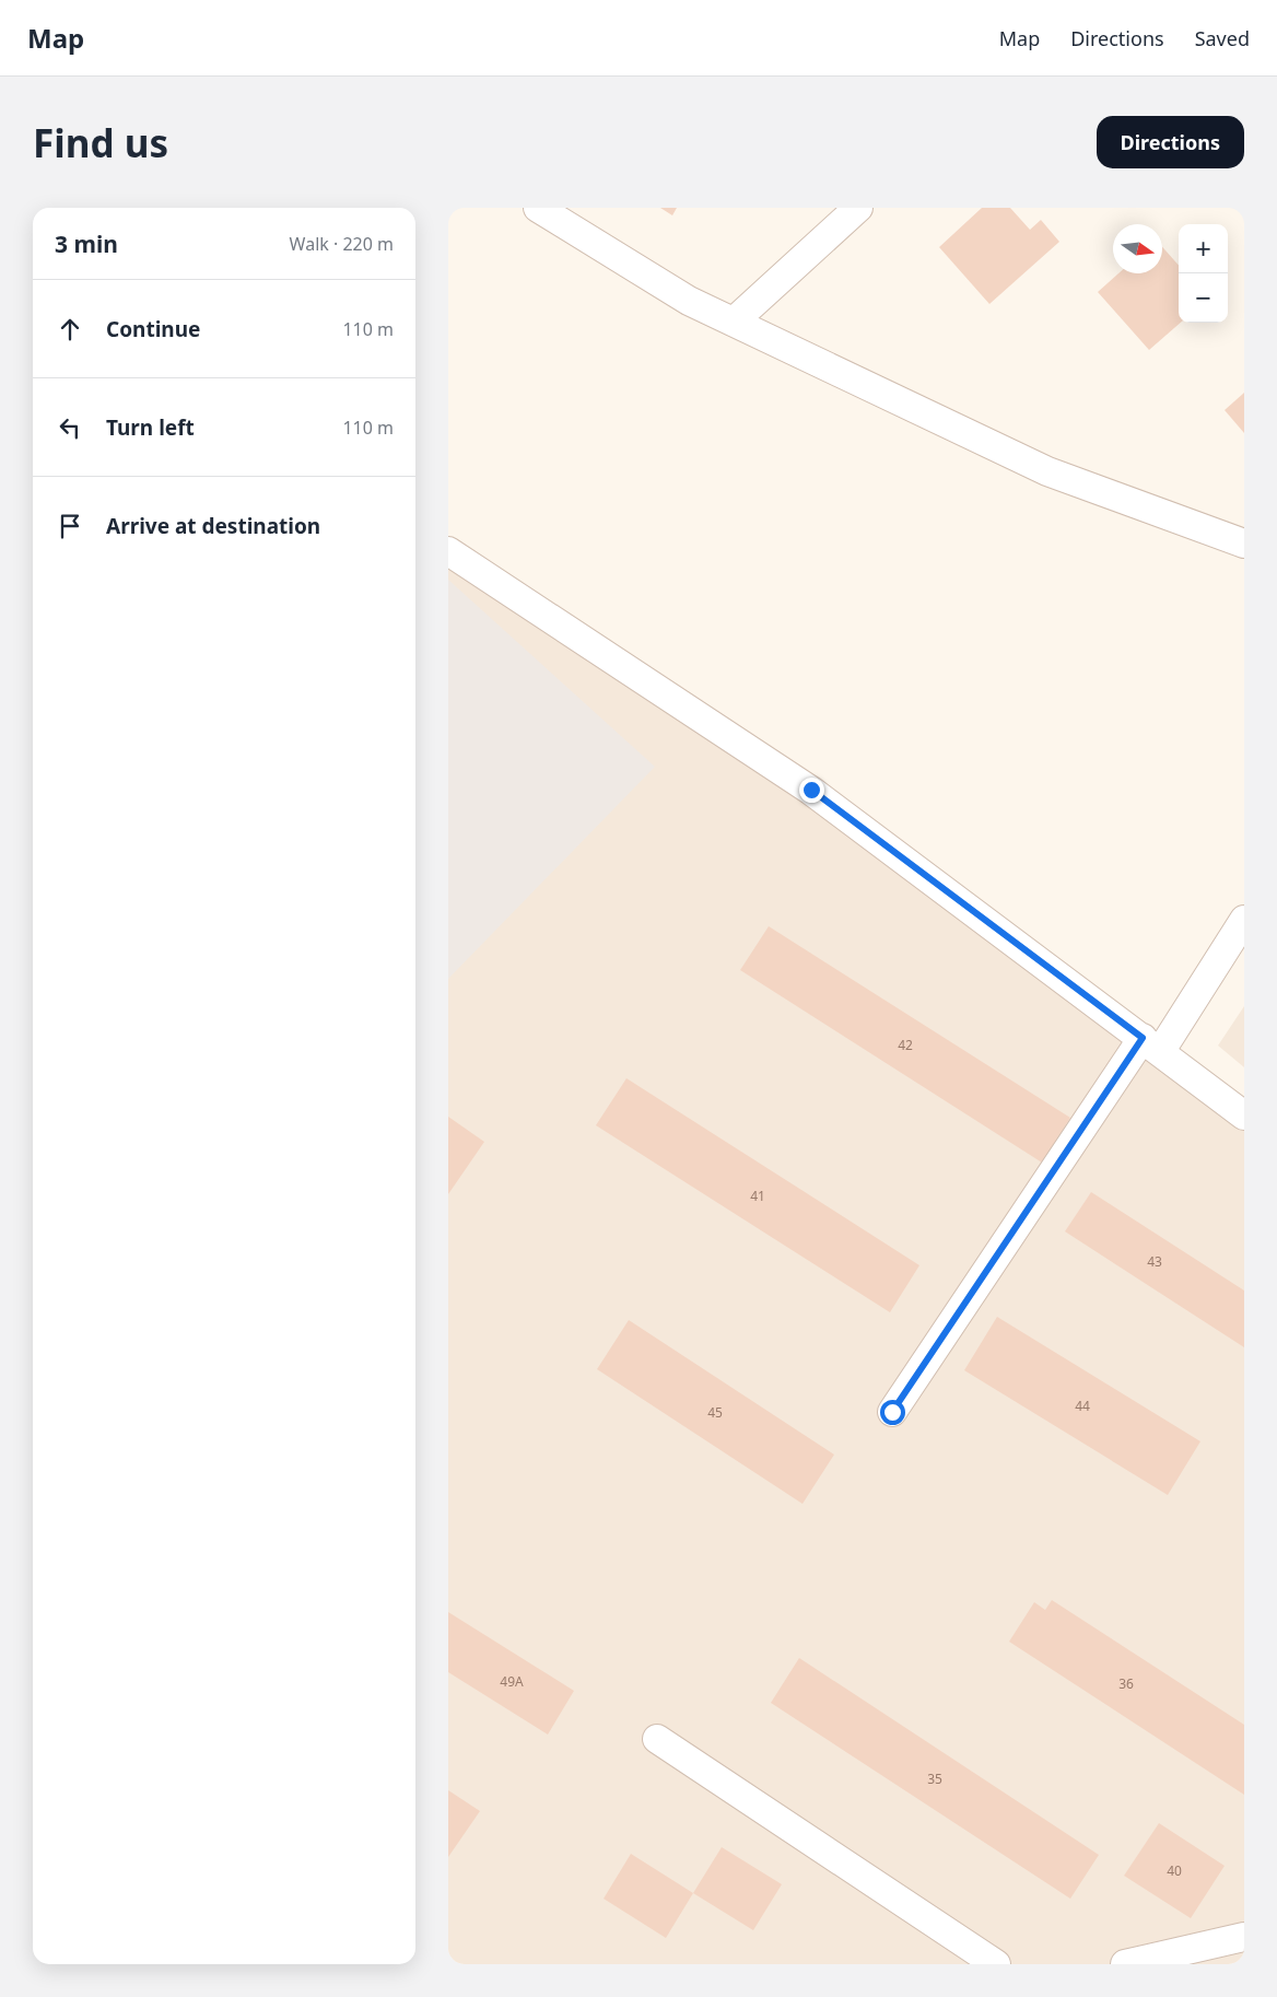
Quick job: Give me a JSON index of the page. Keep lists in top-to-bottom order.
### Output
{
  "house_numbers": [
    "42",
    "41",
    "43",
    "44",
    "45",
    "49A",
    "36",
    "35",
    "40"
  ],
  "north": "right",
  "page": {
    "header": "Map",
    "nav": ["Map", "Directions", "Saved"],
    "buttons": "Directions",
    "title": "Find us",
    "heading": ["3 min", "Walk · 220 m"],
    "map_buttons": ["+", "−"],
    "list": [
      ["Continue", "110 m"],
      ["Turn left", "110 m"],
      "Arrive at destination"
    ]
  }
}
